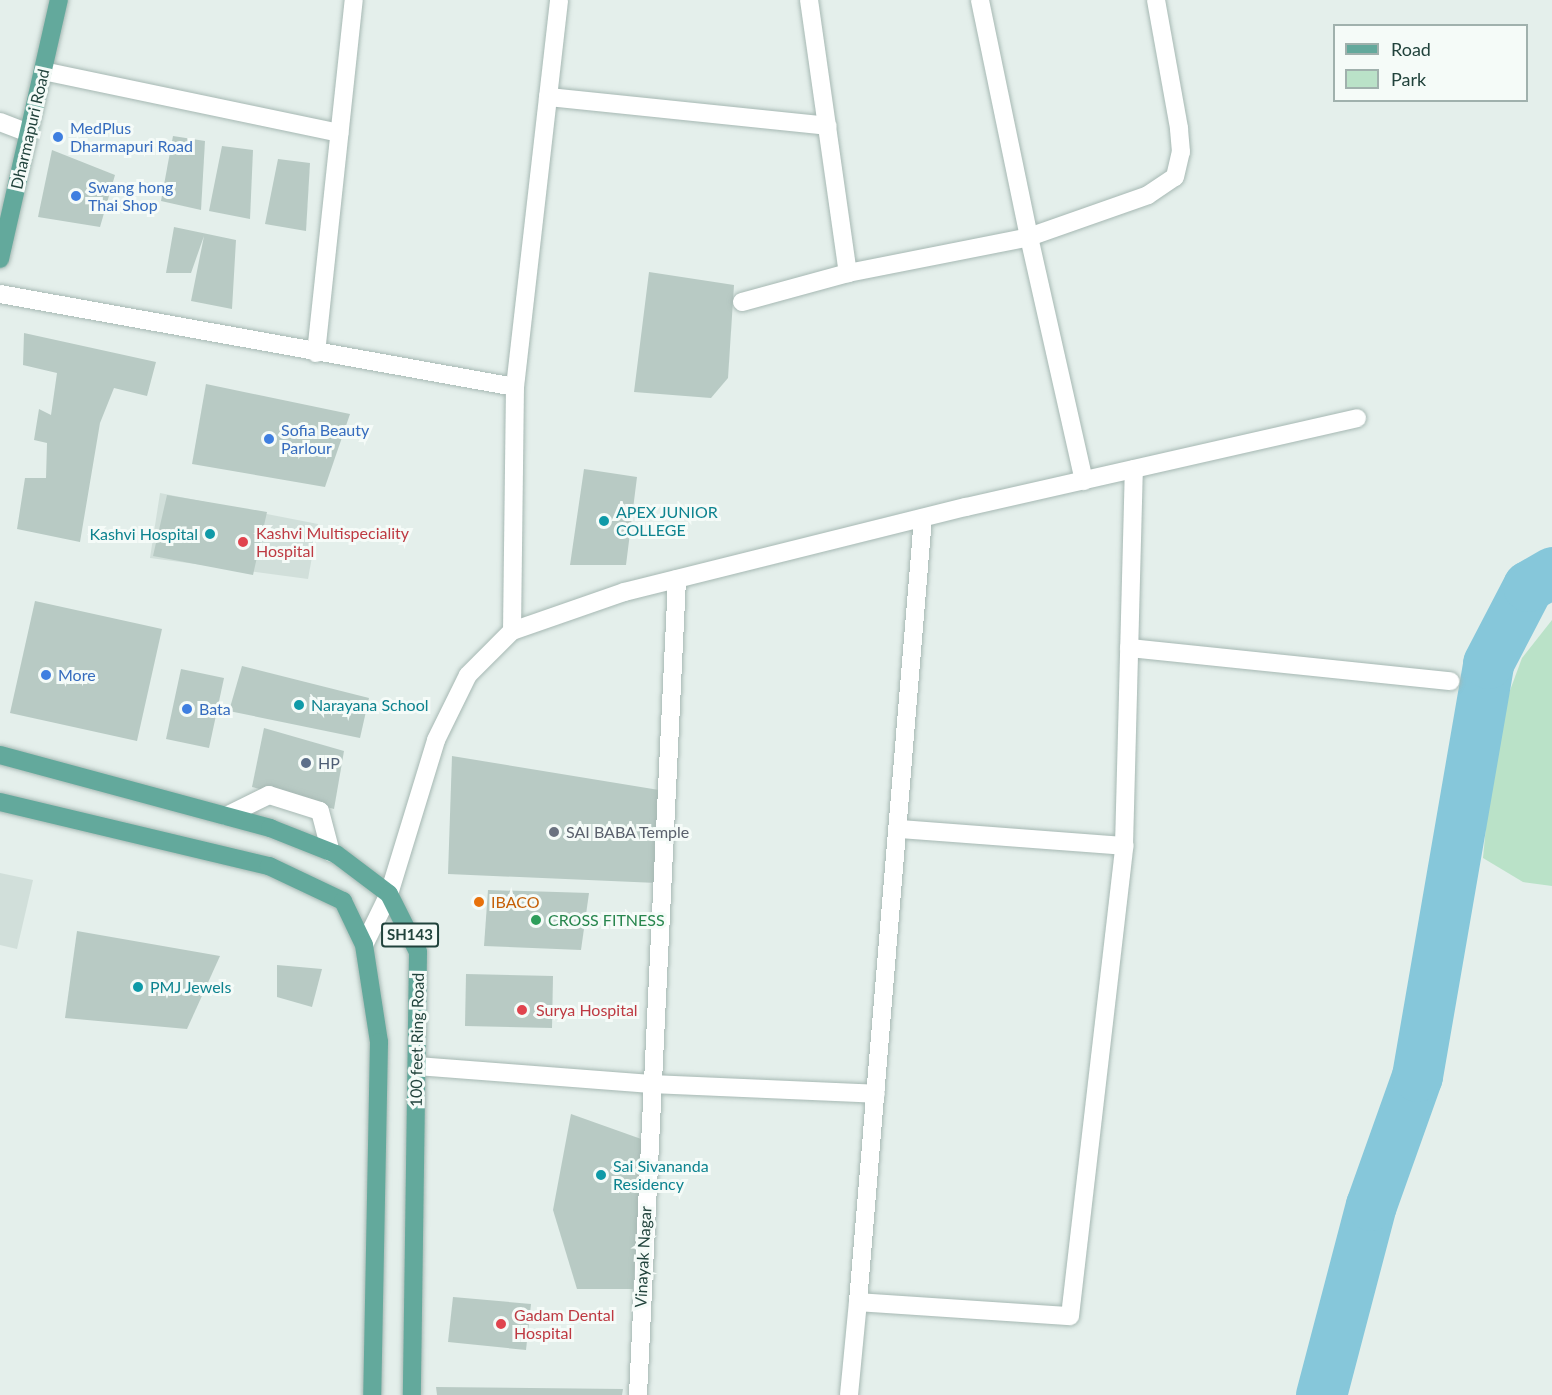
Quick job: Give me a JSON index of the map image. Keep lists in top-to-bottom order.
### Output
{
  "streets": {
    "main road": ["Dharmapuri Road", "SH143", "100 feet Ring Road"],
    "street": ["Vinayak Nagar"]
  },
  "places": [
    "MedPlus Dharmapuri Road",
    "Swang hong Thai Shop",
    "Sofia Beauty Parlour",
    "APEX JUNIOR COLLEGE",
    "Kashvi Hospital",
    "Kashvi Multispeciality Hospital",
    "More",
    "Narayana School",
    "Bata",
    "HP",
    "SAI BABA Temple",
    "IBACO",
    "CROSS FITNESS",
    "PMJ Jewels",
    "Surya Hospital",
    "Sai Sivananda Residency",
    "Gadam Dental Hospital"
  ],
  "legend": ["Road", "Park"]
}
